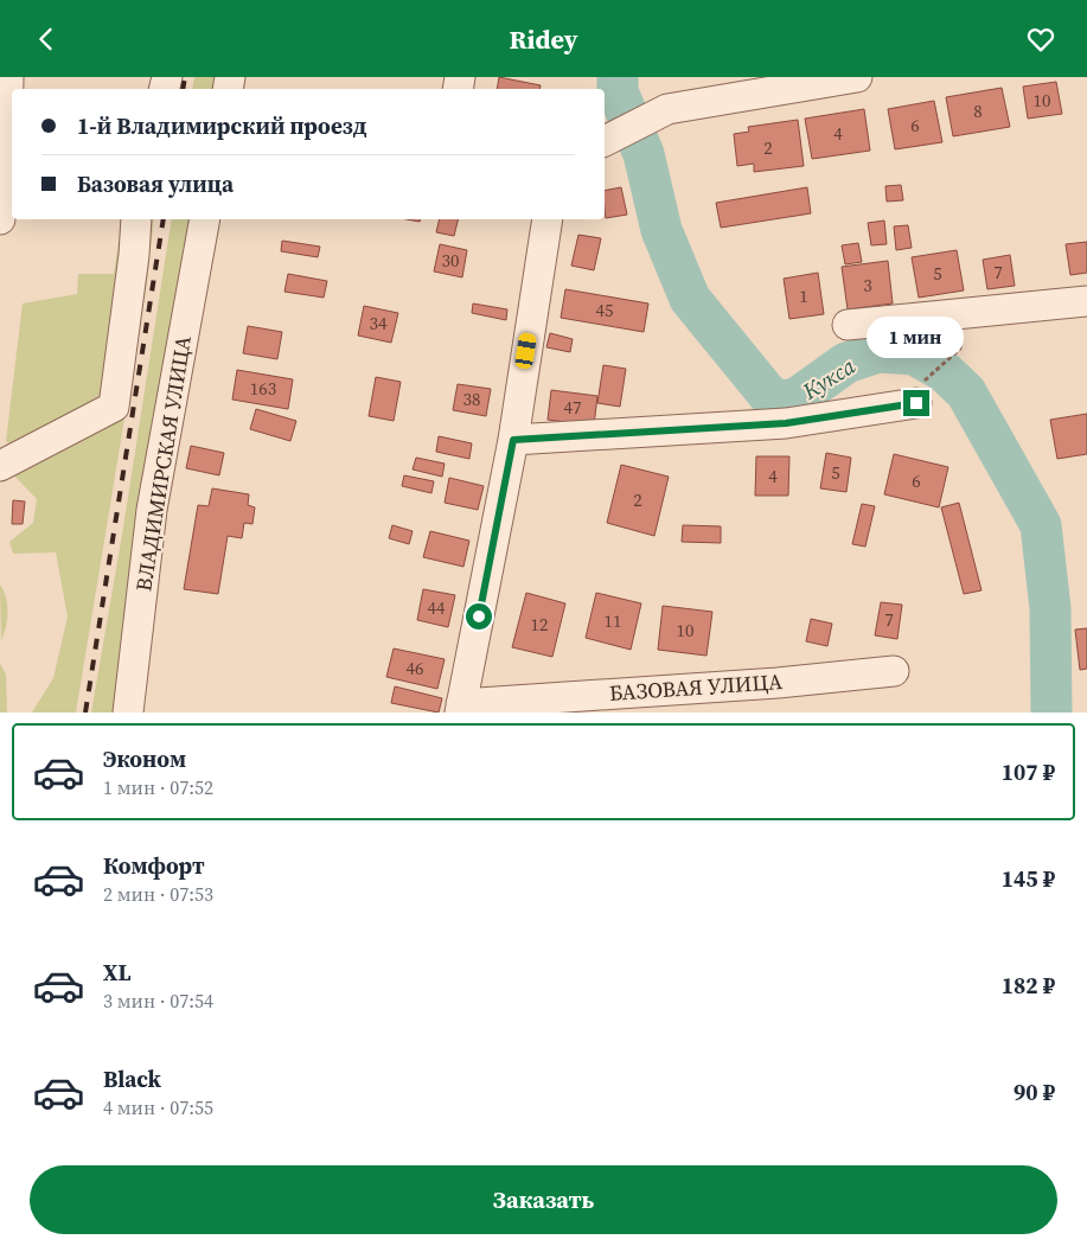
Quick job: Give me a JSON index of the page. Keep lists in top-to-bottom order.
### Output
{
  "streets": {
    "street": ["ВЛАДИМИРСКАЯ УЛИЦА", "БАЗОВАЯ УЛИЦА"]
  },
  "water": ["Кукса"],
  "house_numbers": [
    "10",
    "8",
    "6",
    "4",
    "2",
    "30",
    "7",
    "5",
    "3",
    "1",
    "45",
    "34",
    "163",
    "38",
    "47",
    "5",
    "4",
    "6",
    "2",
    "44",
    "7",
    "11",
    "12",
    "10",
    "46"
  ],
  "page": {
    "header": "Ridey",
    "banner": ["1-й Владимирский проезд", "Базовая улица"],
    "bubble": "1 мин",
    "list": [
      {
        "name": "Эконом",
        "note": "1 мин · 07:52",
        "value": "107 ₽"
      },
      {
        "name": "Комфорт",
        "note": "2 мин · 07:53",
        "value": "145 ₽"
      },
      {
        "name": "XL",
        "note": "3 мин · 07:54",
        "value": "182 ₽"
      },
      {
        "name": "Black",
        "note": "4 мин · 07:55",
        "value": "90 ₽"
      }
    ],
    "buttons": "Заказать"
  }
}
